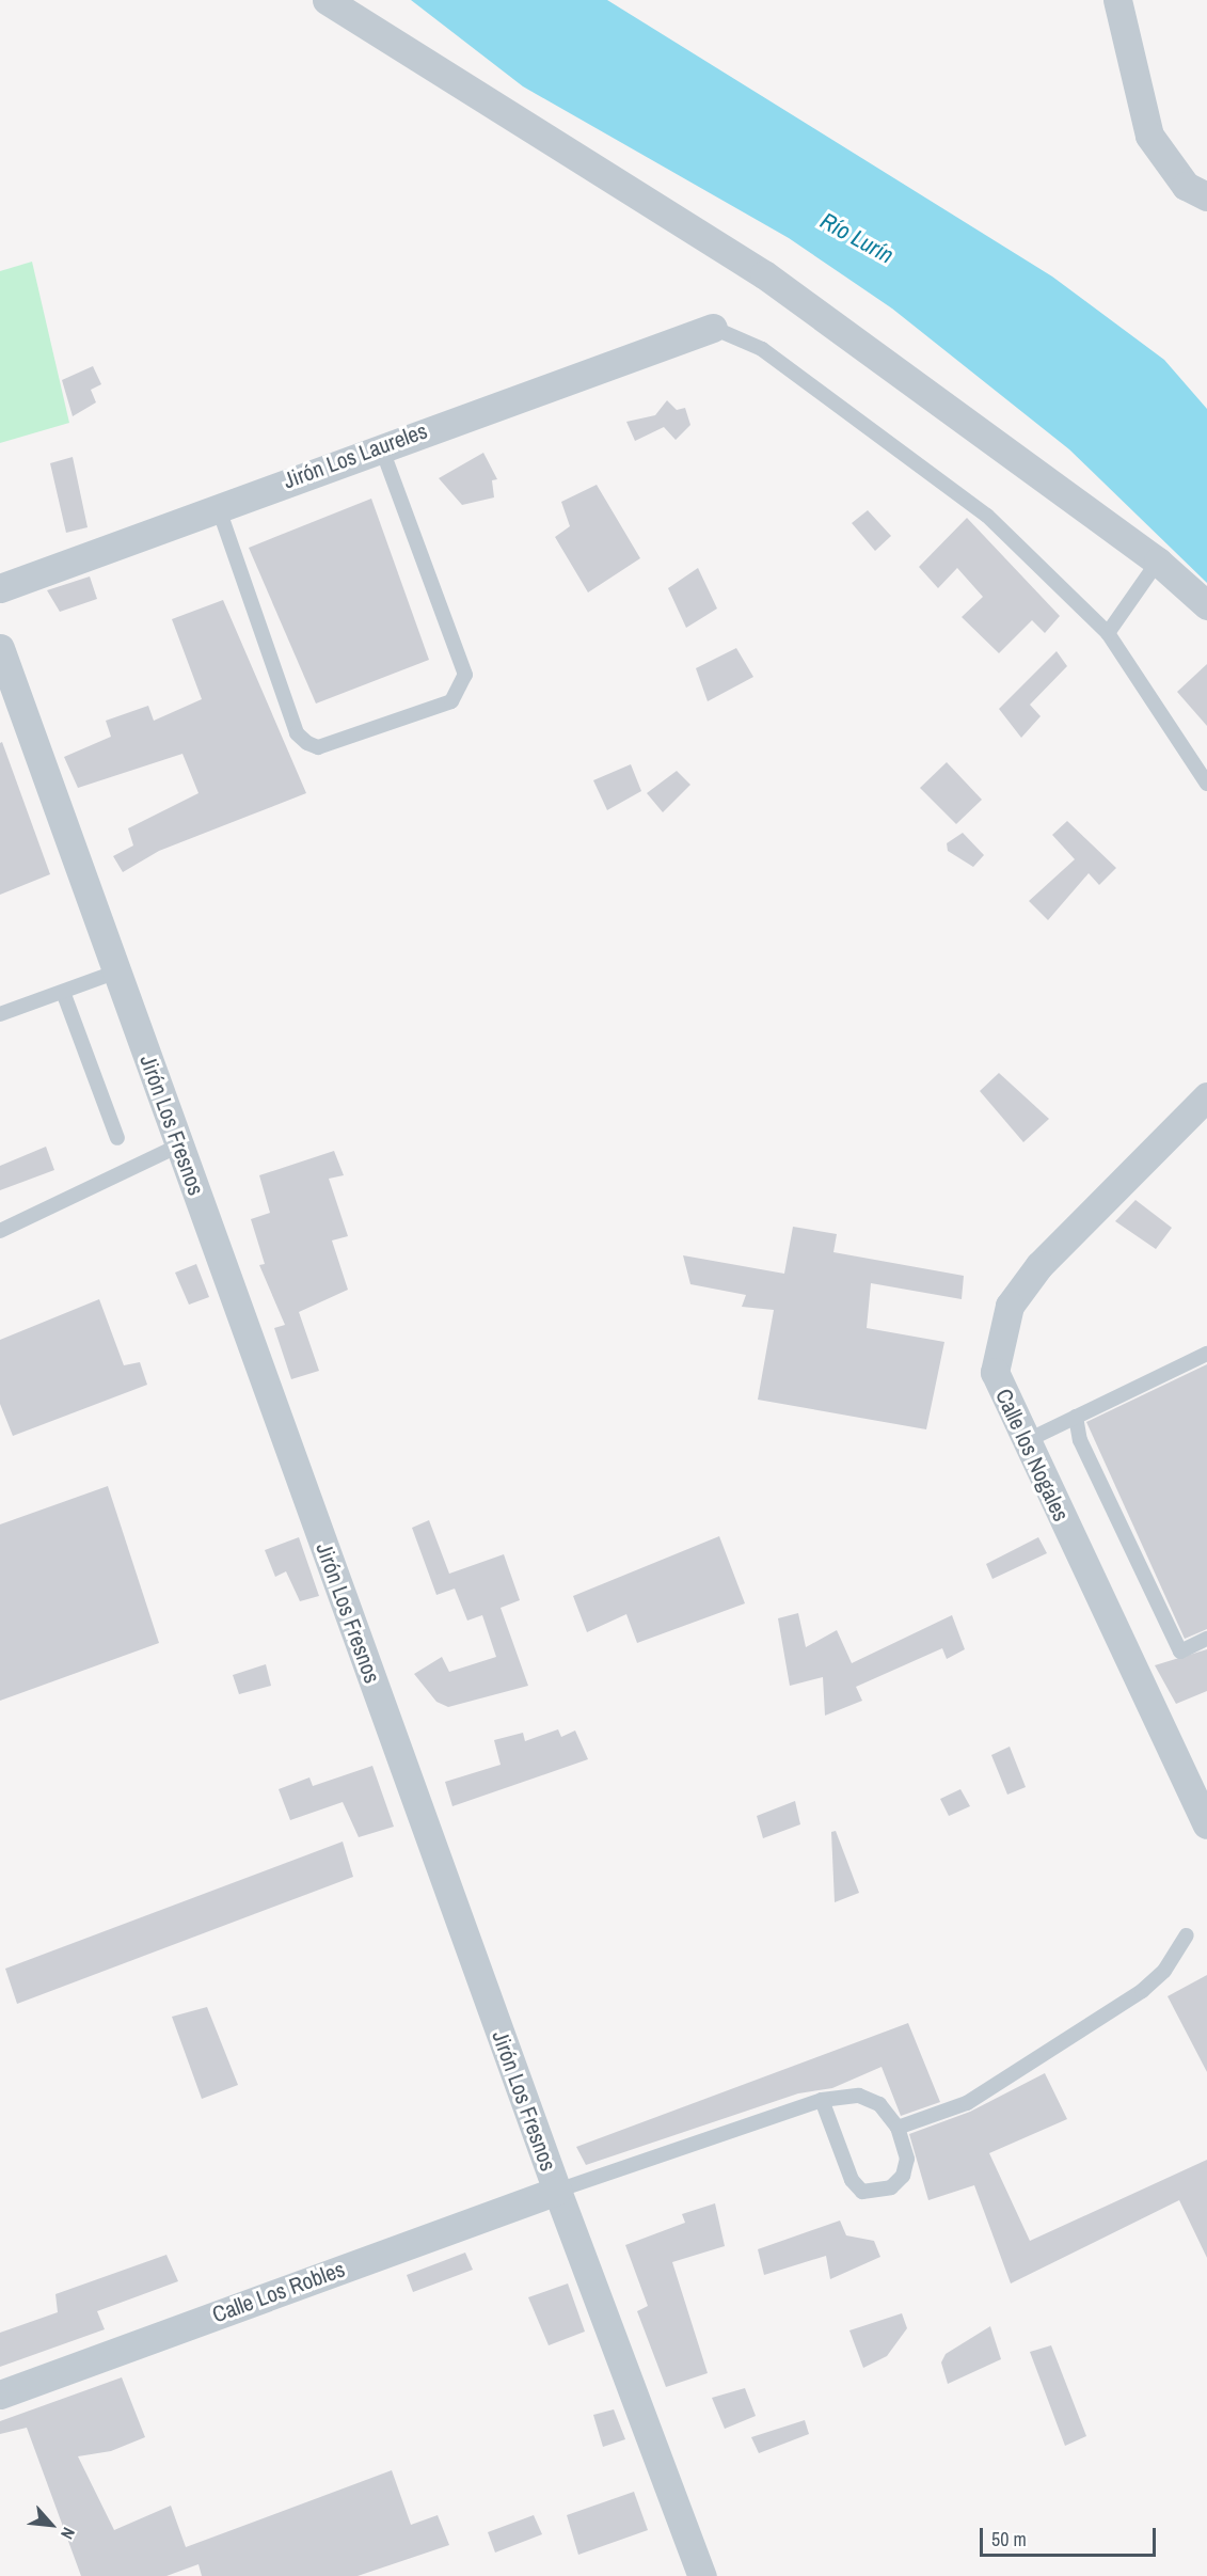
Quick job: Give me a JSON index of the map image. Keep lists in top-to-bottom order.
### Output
{
  "streets": {
    "street": [
      "Jirón Los Laureles",
      "Jirón Los Fresnos",
      "Calle los Nogales",
      "Calle Los Robles"
    ]
  },
  "crossings": [
    ["Jirón Los Fresnos", "Calle Los Robles"]
  ],
  "water": ["Río Lurín"],
  "scale_bar": "50 m",
  "north": "bottom right"
}
